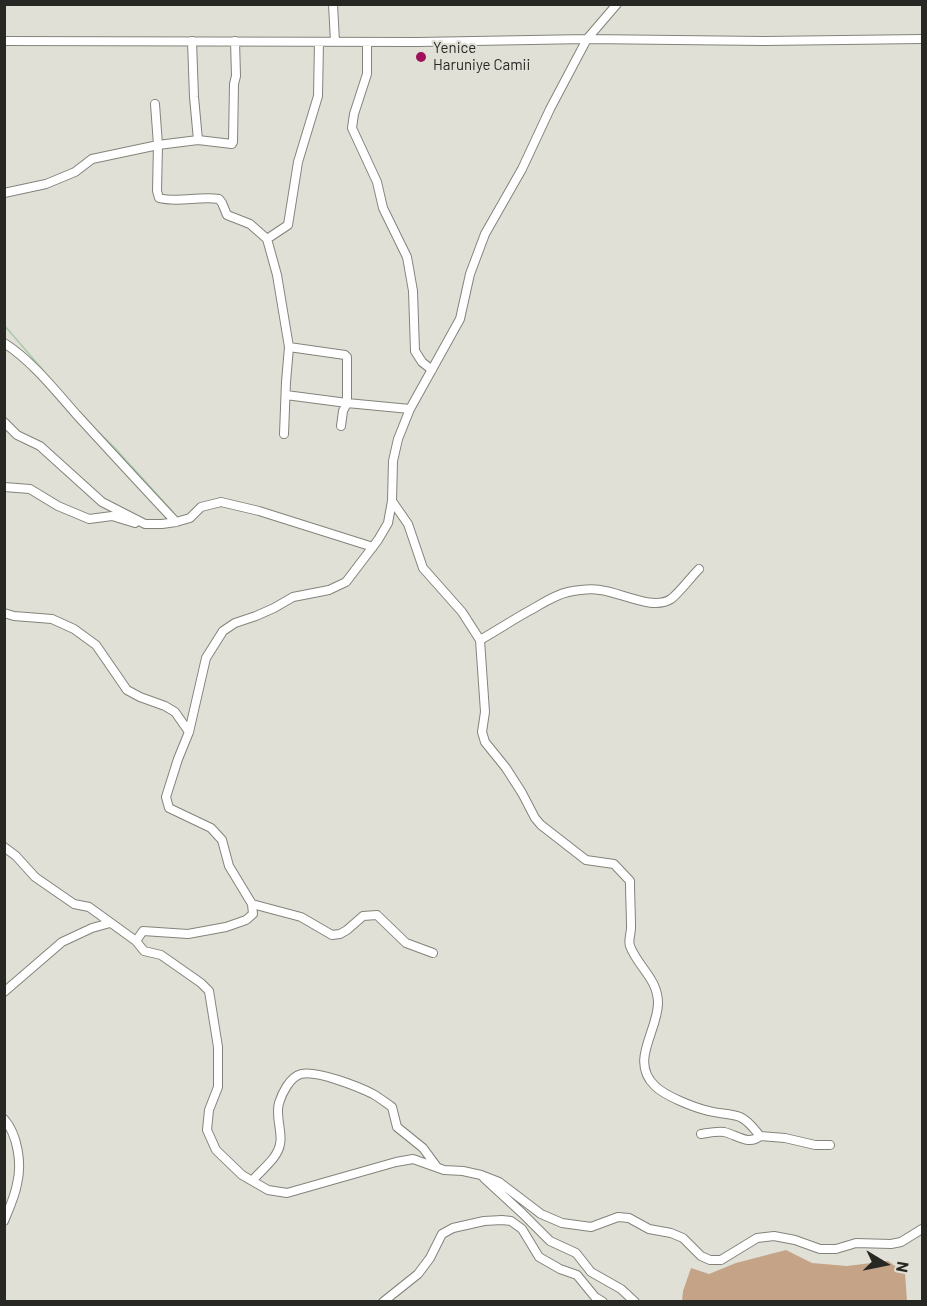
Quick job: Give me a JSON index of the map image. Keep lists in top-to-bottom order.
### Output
{
  "places": ["Yenice Haruniye Camii"],
  "north": "right"
}
